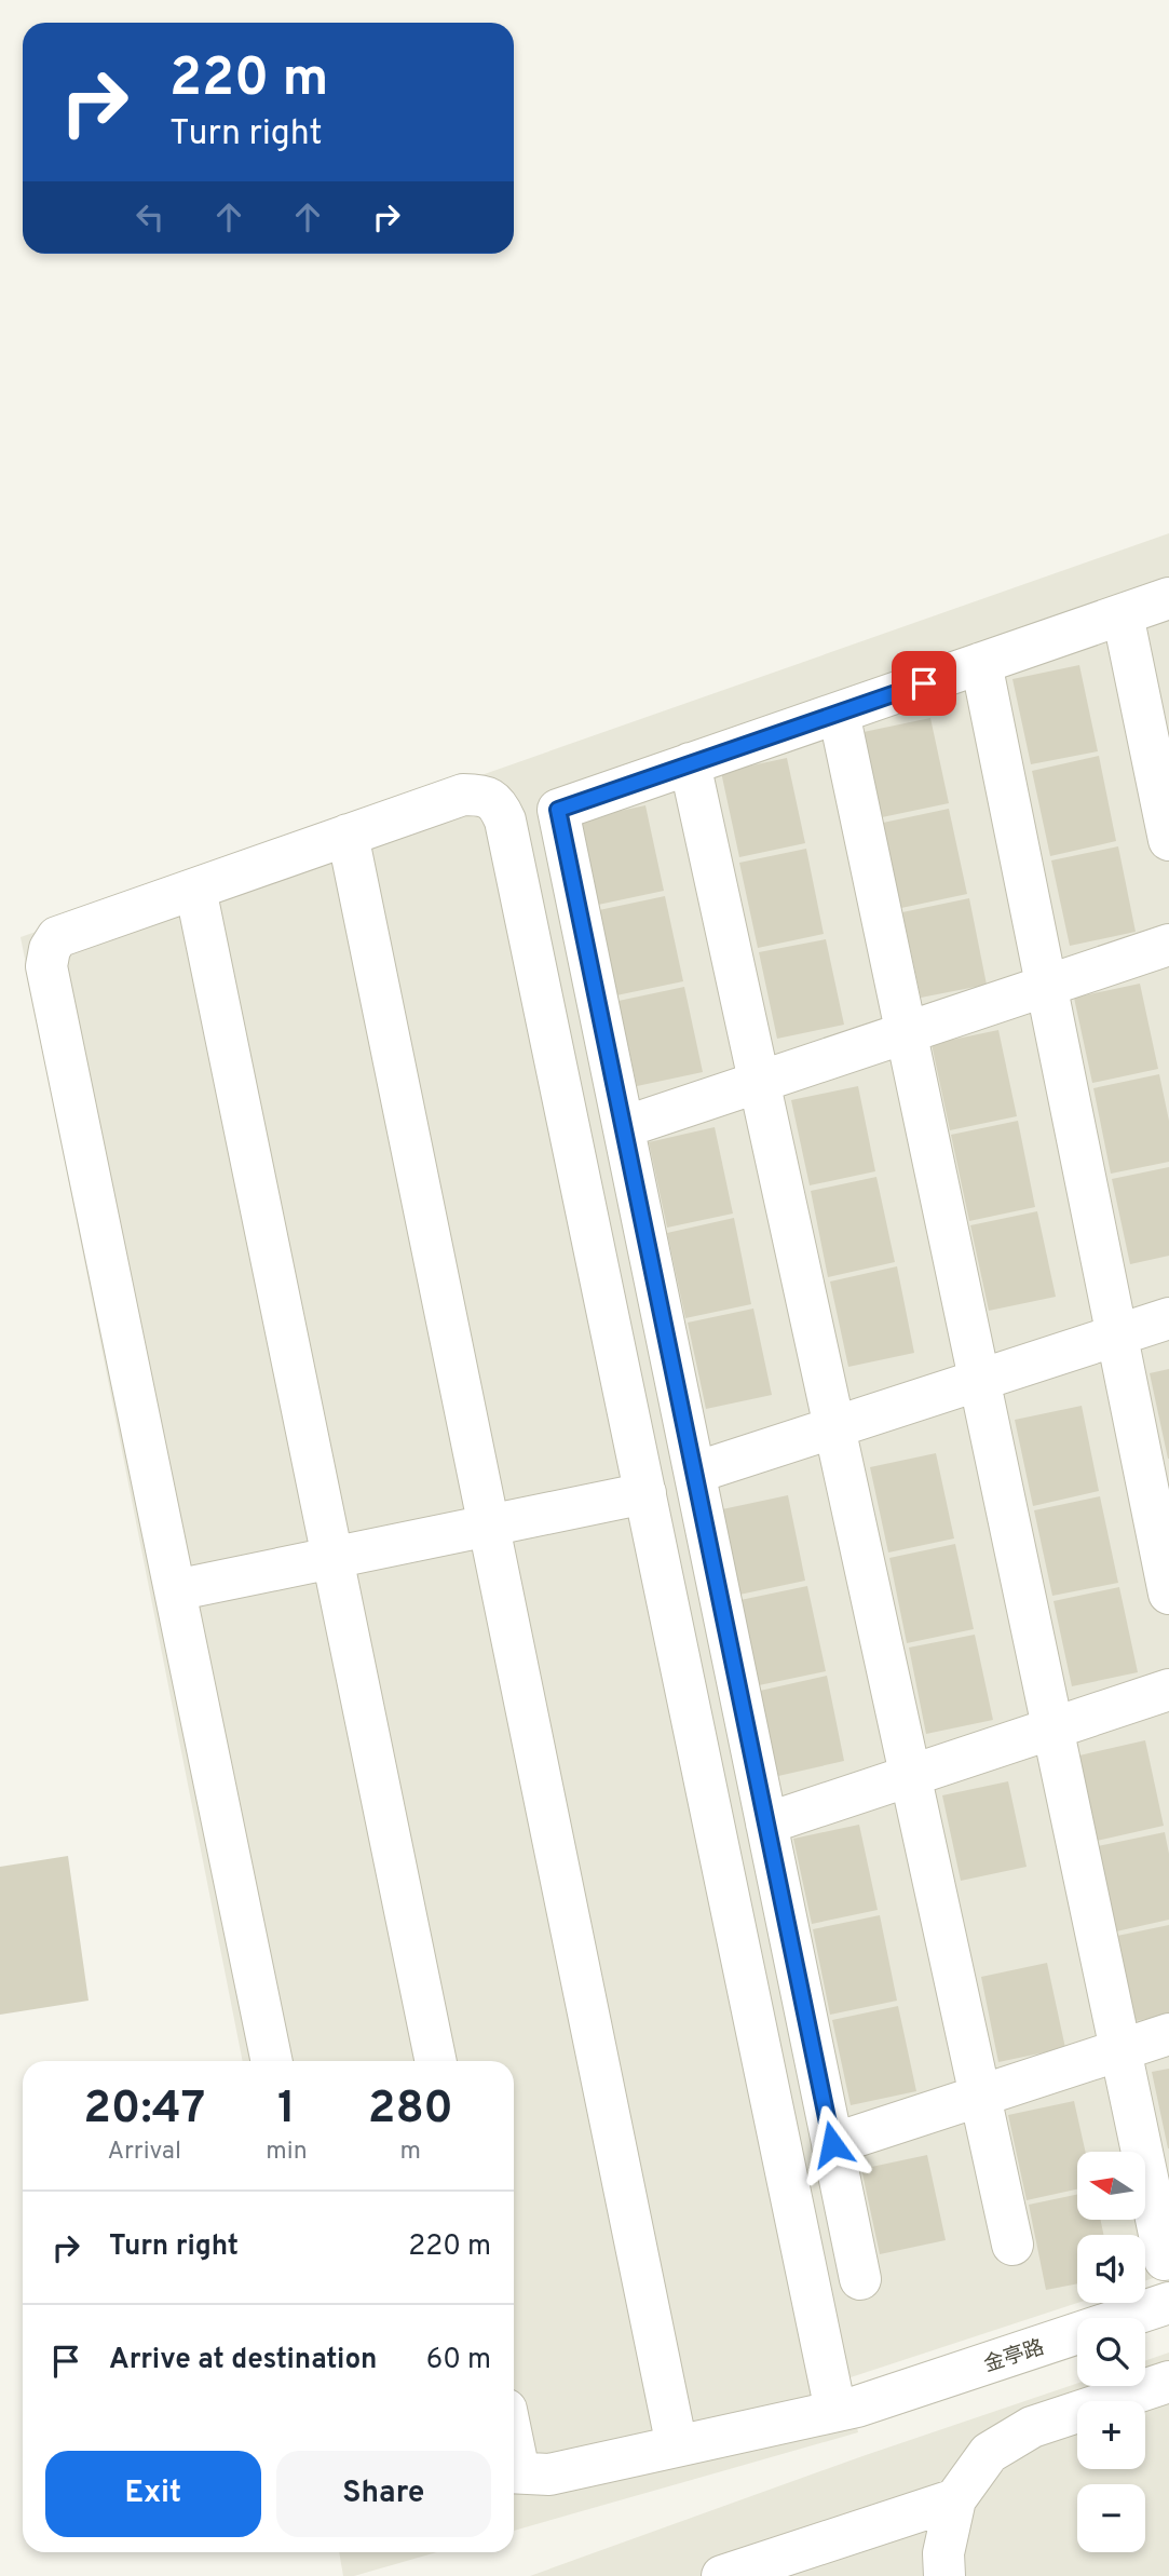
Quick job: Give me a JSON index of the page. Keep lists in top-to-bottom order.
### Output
{
  "streets": {
    "street": ["金亭路"]
  },
  "north": "left",
  "page": {
    "turn": ["220 m", "Turn right"],
    "eta": [
      "20:47",
      "Arrival",
      "1",
      "min",
      "280",
      "m"
    ],
    "map_buttons": ["+", "−"],
    "list": [
      {
        "name": "Turn right",
        "value": "220 m"
      },
      {
        "name": "Arrive at destination",
        "value": "60 m"
      }
    ],
    "buttons": ["Exit", "Share"]
  }
}
